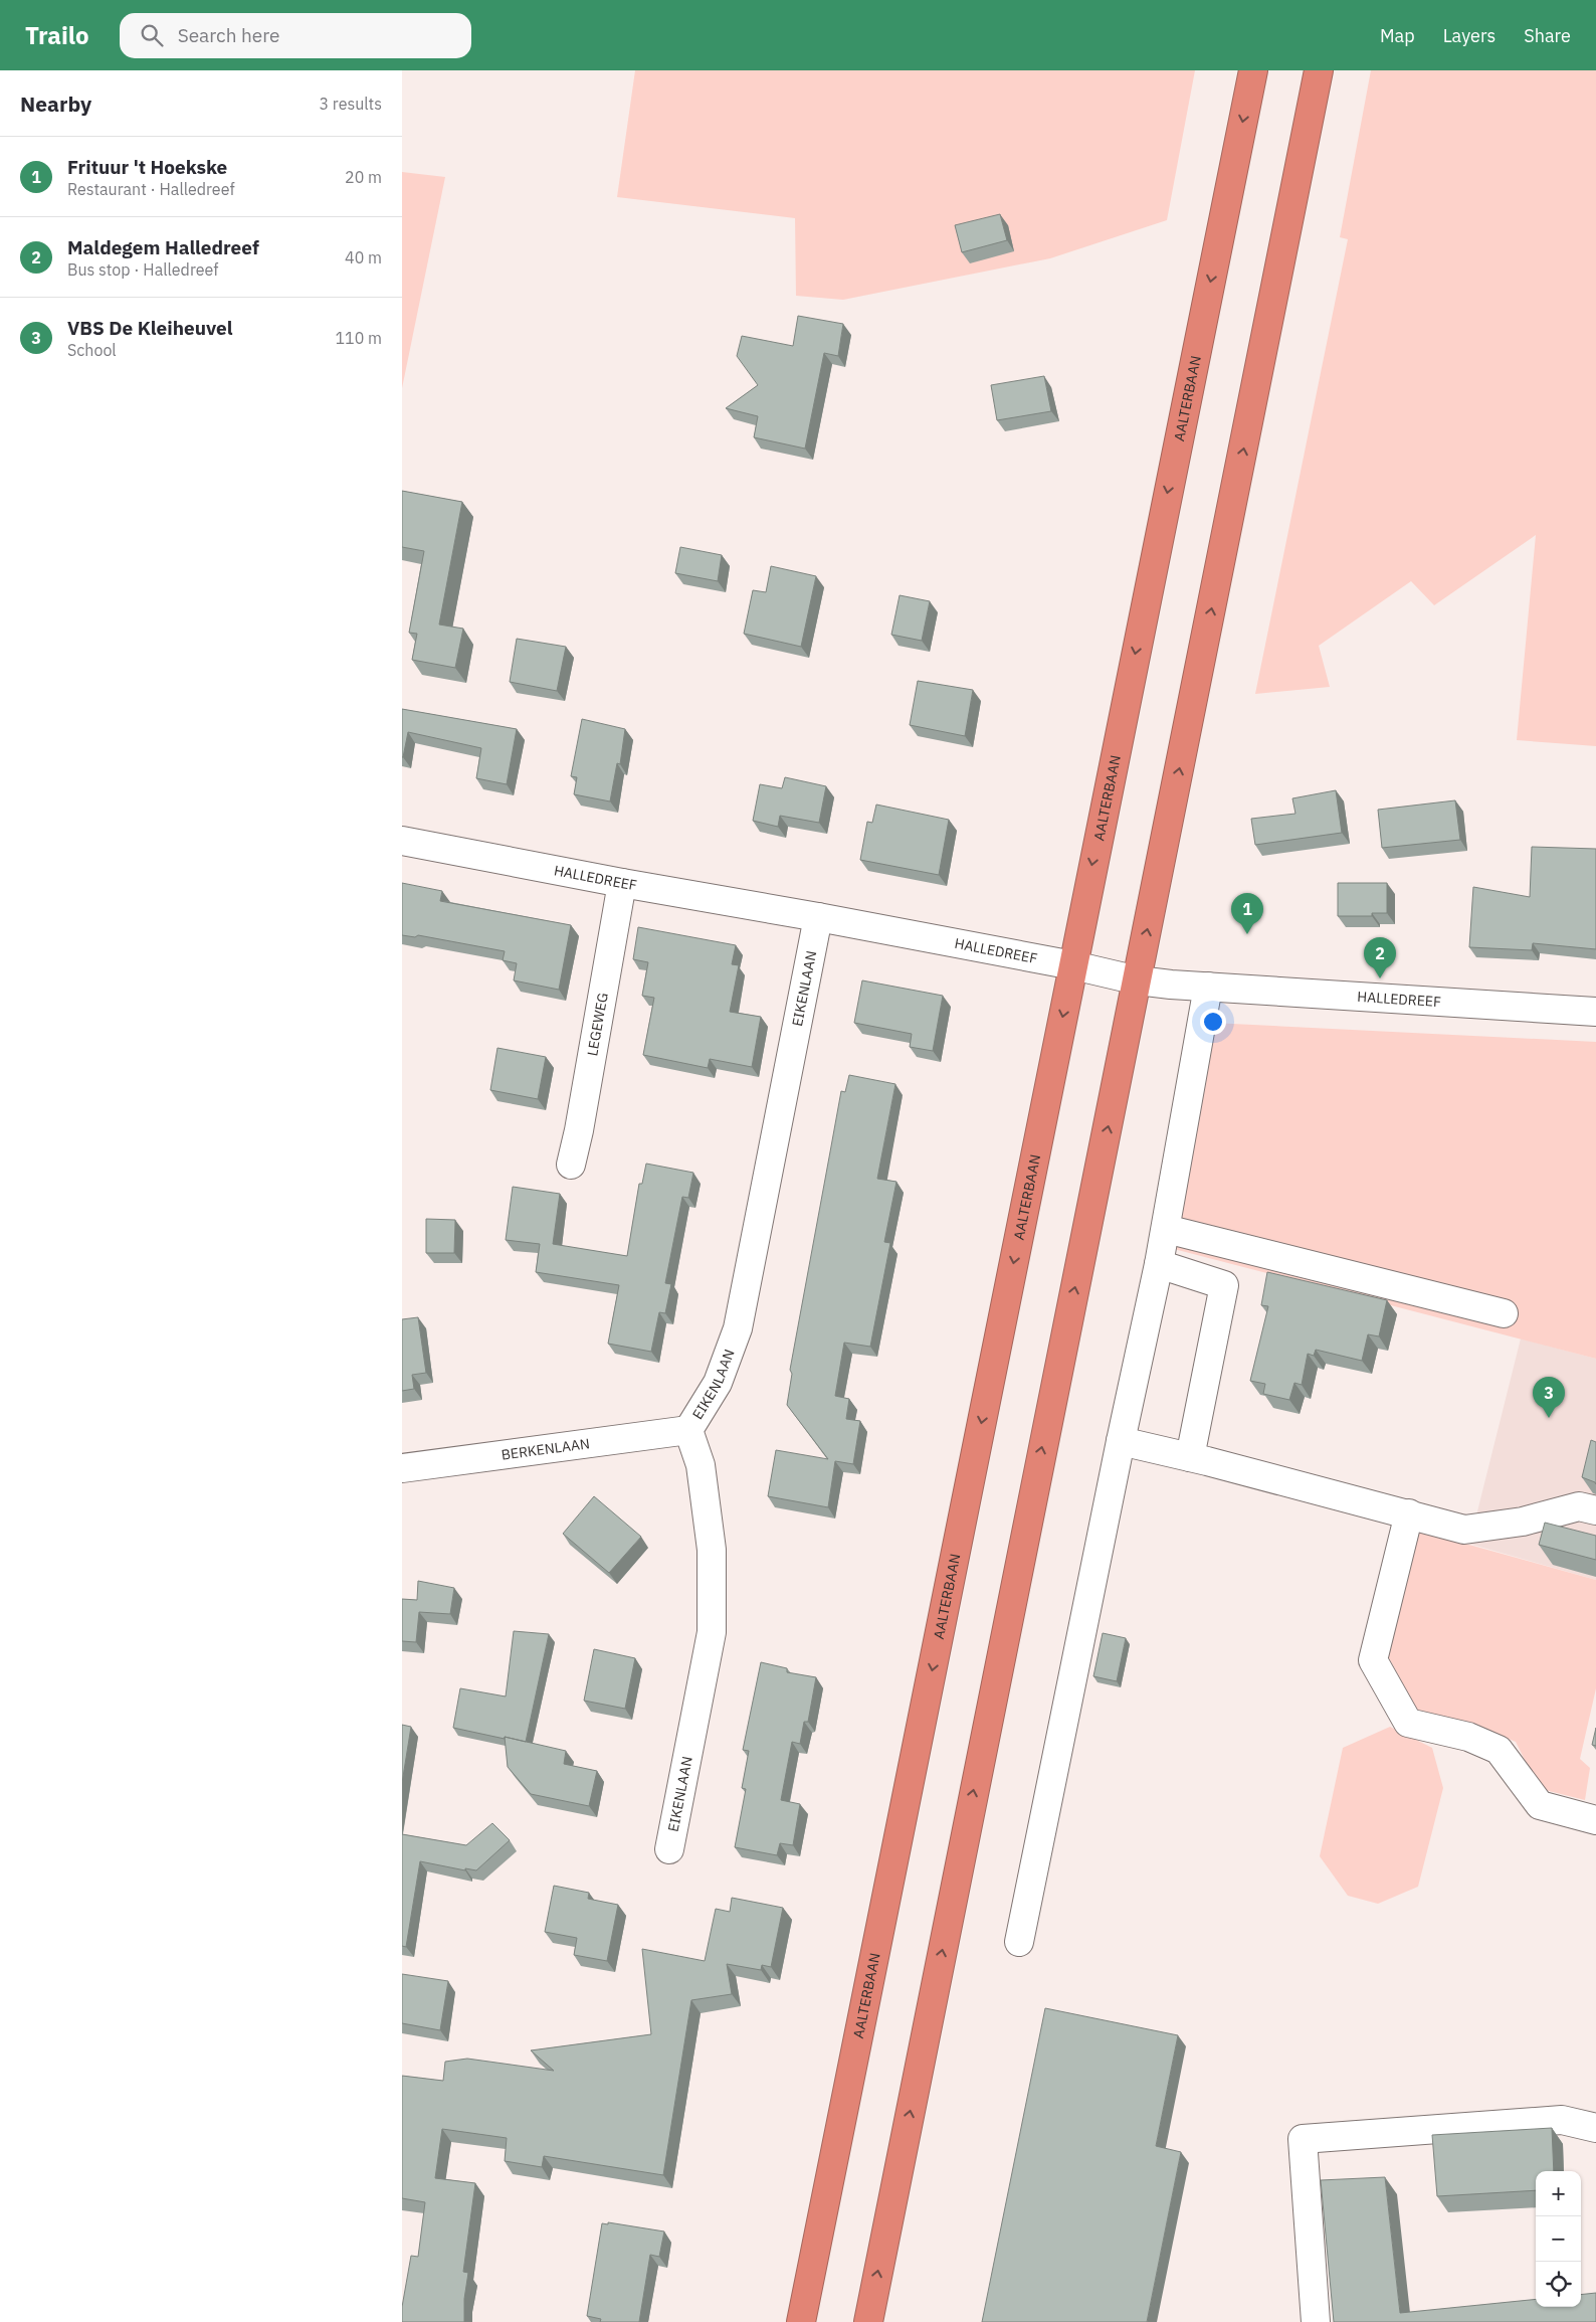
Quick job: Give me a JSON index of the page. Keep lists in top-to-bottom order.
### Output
{
  "streets": {
    "highway": ["AALTERBAAN"],
    "street": [
      "HALLEDREEF",
      "EIKENLAAN",
      "LEGEWEG",
      "BERKENLAAN"
    ]
  },
  "crossings": [
    ["AALTERBAAN", "HALLEDREEF"],
    ["HALLEDREEF", "EIKENLAAN"],
    ["HALLEDREEF", "LEGEWEG"],
    ["EIKENLAAN", "BERKENLAAN"]
  ],
  "page": {
    "header": "Trailo",
    "search": "Search here",
    "nav": ["Map", "Layers", "Share"],
    "heading": ["Nearby", "3 results"],
    "list": [
      {
        "mark": "1",
        "name": "Frituur 't Hoekske",
        "note": "Restaurant · Halledreef",
        "value": "20 m"
      },
      {
        "mark": "2",
        "name": "Maldegem Halledreef",
        "note": "Bus stop · Halledreef",
        "value": "40 m"
      },
      {
        "mark": "3",
        "name": "VBS De Kleiheuvel",
        "note": "School",
        "value": "110 m"
      }
    ],
    "pins": ["1", "2", "3"],
    "map_buttons": ["+", "−"]
  }
}
